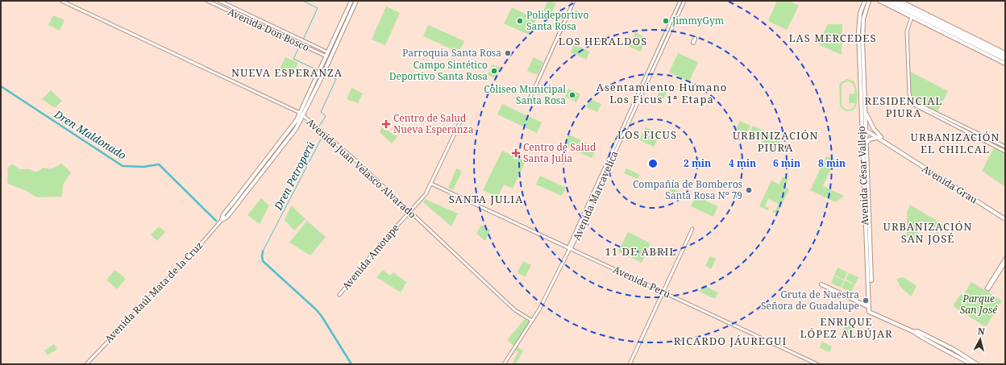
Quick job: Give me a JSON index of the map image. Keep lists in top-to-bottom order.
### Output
{
  "streets": {
    "main road": [
      "Avenida Don Bosco",
      "Avenida César Vallejo",
      "Avenida Grau",
      "Avenida Raúl Mata de la Cruz"
    ],
    "street": [
      "Avenida Juan Velasco Alvarado",
      "Avenida Marcavelica",
      "Avenida Amotape",
      "Avenida Perú"
    ]
  },
  "crossings": [
    ["Avenida Don Bosco", "Avenida Raúl Mata de la Cruz"],
    ["Avenida Juan Velasco Alvarado", "Avenida Marcavelica"],
    ["Avenida Juan Velasco Alvarado", "Avenida Amotape"],
    ["Avenida Juan Velasco Alvarado", "Avenida Raúl Mata de la Cruz"],
    ["Avenida César Vallejo", "Avenida Grau"],
    ["Avenida Marcavelica", "Avenida Perú"],
    ["Avenida Amotape", "Avenida Perú"]
  ],
  "districts": [
    "LAS MERCEDES",
    "LOS HERALDOS",
    "NUEVA ESPERANZA",
    "Asentamiento Humano Los Ficus 1ª Etapa",
    "RESIDENCIAL PIURA",
    "LOS FICUS",
    "URBINIZACIÓN PIURA",
    "URBANIZACIÓN EL CHILCAL",
    "SANTA JULIA",
    "URBANIZACIÓN SAN JOSÉ",
    "11 DE ABRIL",
    "ENRIQUE LÓPEZ ALBÚJAR",
    "RICARDO JÁUREGUI"
  ],
  "water": ["Dren Maldonado", "Dren Petroperú"],
  "parks": ["Parque San José"],
  "places": {
    "other": [
      "Polideportivo Santa Rosa",
      "JimmyGym",
      "Parroquia Santa Rosa",
      "Campo Sintético Deportivo Santa Rosa",
      "Coliseo Municipal Santa Rosa",
      "Compañía de Bomberos Santa Rosa Nº 79",
      "Gruta de Nuestra Señora de Guadalupe"
    ],
    "health": ["Centro de Salud Nueva Esperanza", "Centro de Salud Santa Julia"]
  },
  "north": "top",
  "rings": [
    "2 min",
    "4 min",
    "6 min",
    "8 min"
  ]
}
